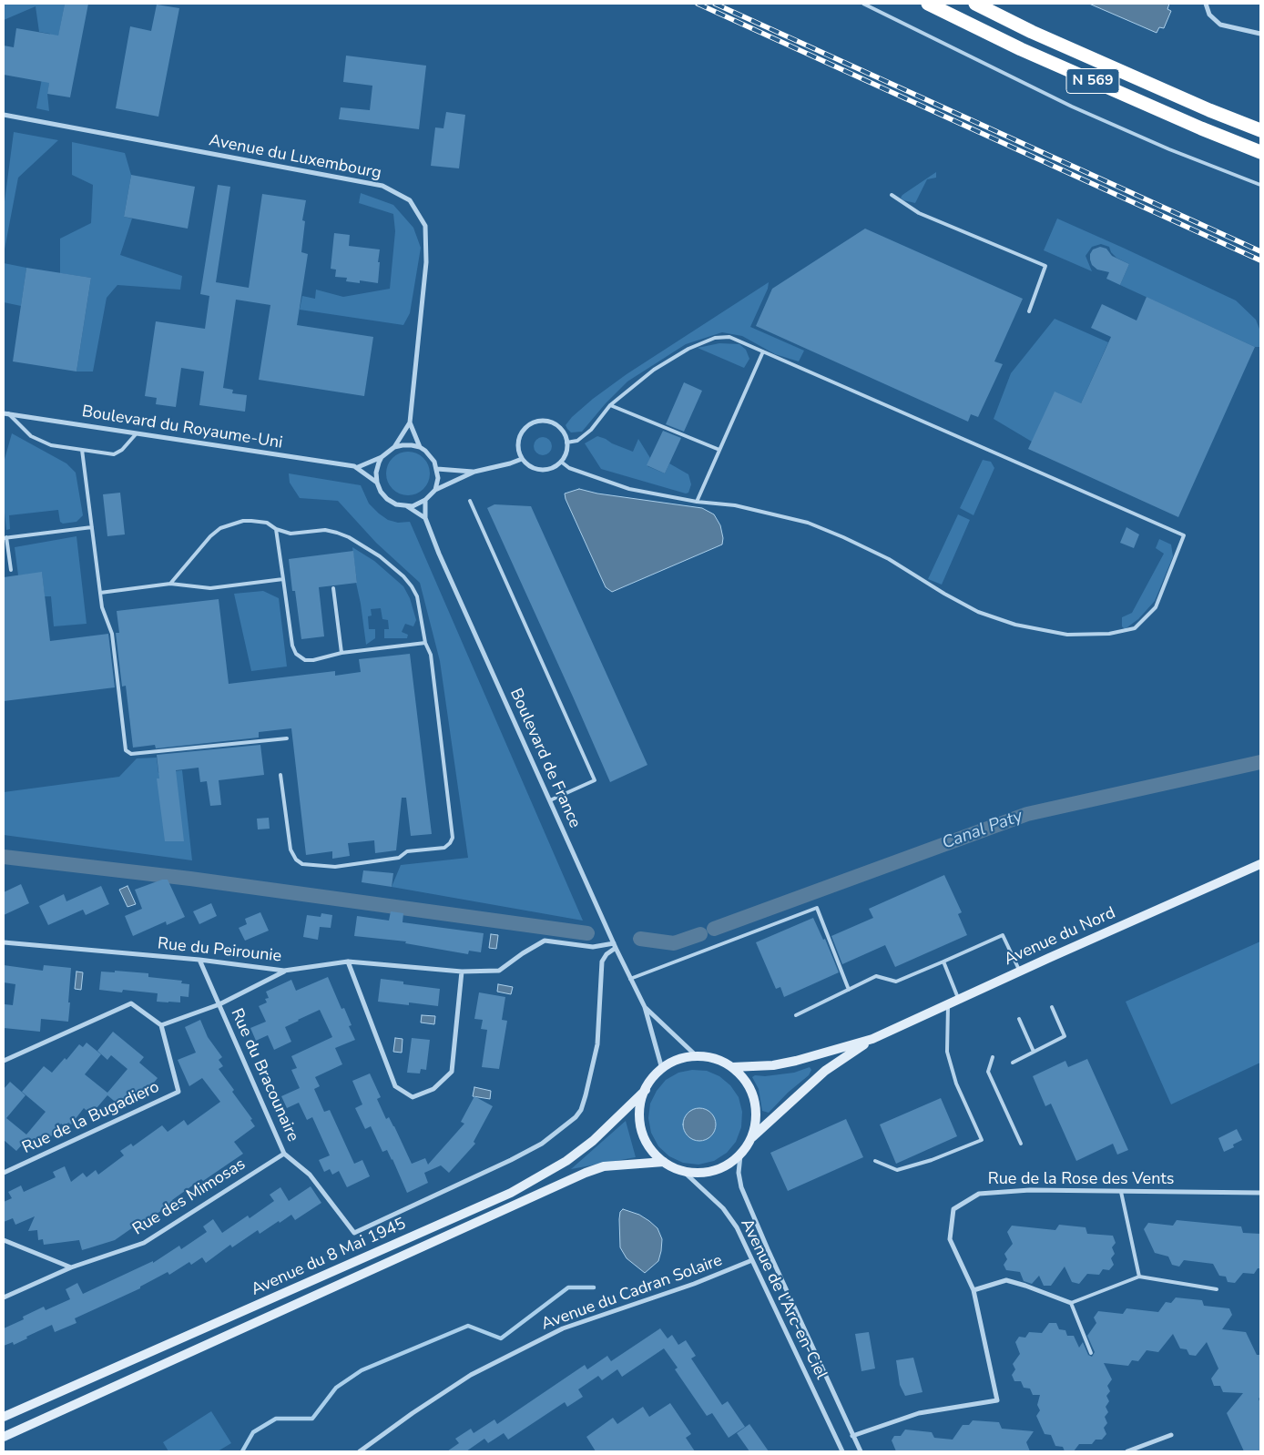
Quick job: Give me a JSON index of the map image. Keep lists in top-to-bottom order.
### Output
{
  "streets": {
    "highway": ["N 569"],
    "main road": ["Avenue du Nord", "Avenue du 8 Mai 1945"],
    "street": [
      "Avenue du Luxembourg",
      "Boulevard du Royaume-Uni",
      "Boulevard de France",
      "Rue du Peirounie",
      "Rue du Bracounaire",
      "Rue de la Bugadiero",
      "Rue de la Rose des Vents",
      "Rue des Mimosas",
      "Avenue du Cadran Solaire",
      "Avenue de l'Arc-en-Ciel"
    ]
  },
  "crossings": [
    ["Avenue du Luxembourg", "Boulevard de France"],
    ["Boulevard de France", "Avenue du Nord"],
    ["Boulevard de France", "Rue du Peirounie"],
    ["Boulevard de France", "Rue du Bracounaire"],
    ["Boulevard de France", "Avenue du 8 Mai 1945"],
    ["Boulevard de France", "Avenue de l'Arc-en-Ciel"],
    ["Avenue du Nord", "Avenue du 8 Mai 1945"],
    ["Avenue du Nord", "Avenue de l'Arc-en-Ciel"],
    ["Rue du Peirounie", "Rue du Bracounaire"],
    ["Rue du Bracounaire", "Rue des Mimosas"],
    ["Rue de la Rose des Vents", "Avenue de l'Arc-en-Ciel"],
    ["Avenue du 8 Mai 1945", "Avenue de l'Arc-en-Ciel"],
    ["Avenue du Cadran Solaire", "Avenue de l'Arc-en-Ciel"]
  ],
  "water": ["Canal Paty"]
}
